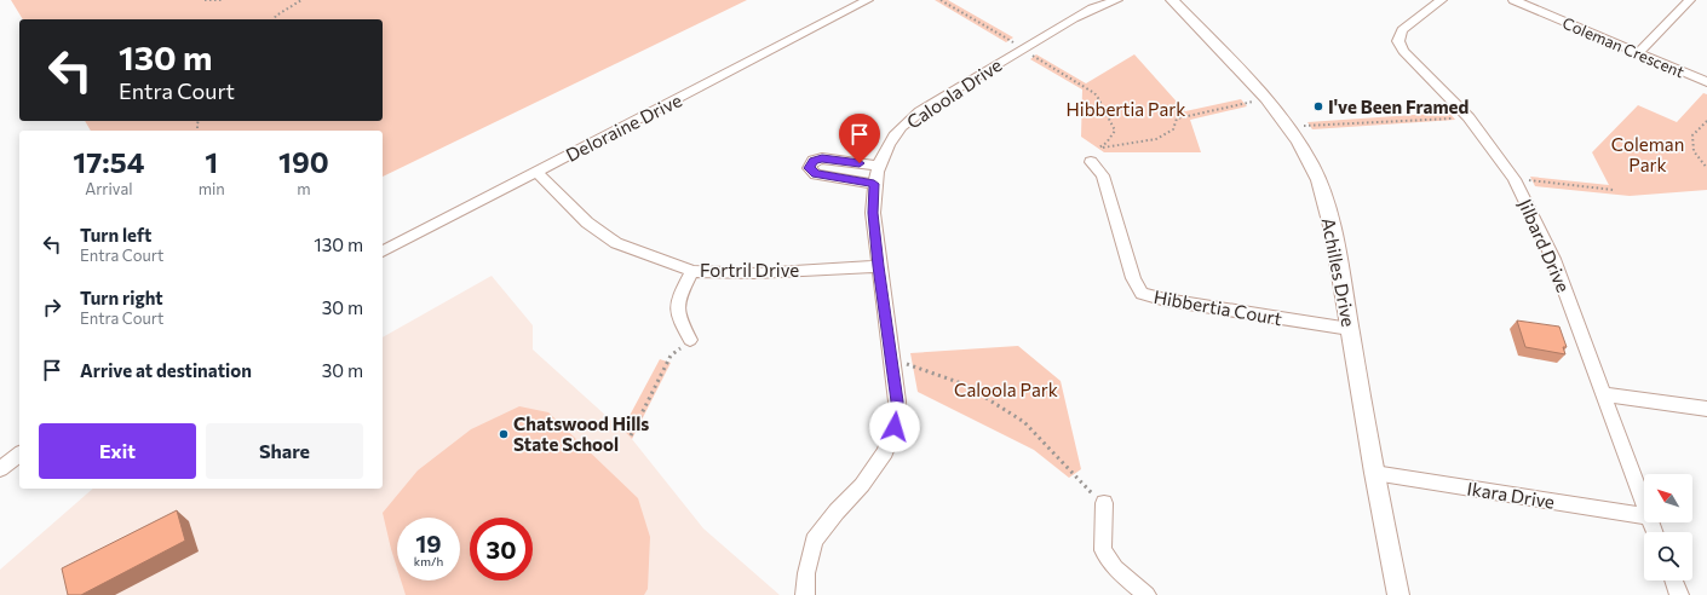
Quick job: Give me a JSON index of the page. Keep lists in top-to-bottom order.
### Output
{
  "streets": {
    "street": [
      "Coleman Crescent",
      "Caloola Drive",
      "Deloraine Drive",
      "Jilbard Drive",
      "Fortril Drive",
      "Achilles Drive",
      "Hibbertia Court",
      "Ikara Drive"
    ]
  },
  "crossings": [
    ["Caloola Drive", "Fortril Drive"],
    ["Deloraine Drive", "Fortril Drive"],
    ["Achilles Drive", "Hibbertia Court"],
    ["Achilles Drive", "Ikara Drive"]
  ],
  "parks": ["Hibbertia Park", "Coleman Park", "Caloola Park"],
  "places": ["I've Been Framed", "Chatswood Hills State School"],
  "north": "top left",
  "page": {
    "turn": ["130 m", "Entra Court"],
    "eta": [
      "17:54",
      "Arrival",
      "1",
      "min",
      "190",
      "m"
    ],
    "list": [
      {
        "name": "Turn left",
        "note": "Entra Court",
        "value": "130 m"
      },
      {
        "name": "Turn right",
        "note": "Entra Court",
        "value": "30 m"
      },
      {
        "name": "Arrive at destination",
        "value": "30 m"
      }
    ],
    "buttons": ["Exit", "Share"],
    "speed": "19 km/h",
    "limit": "30"
  }
}
